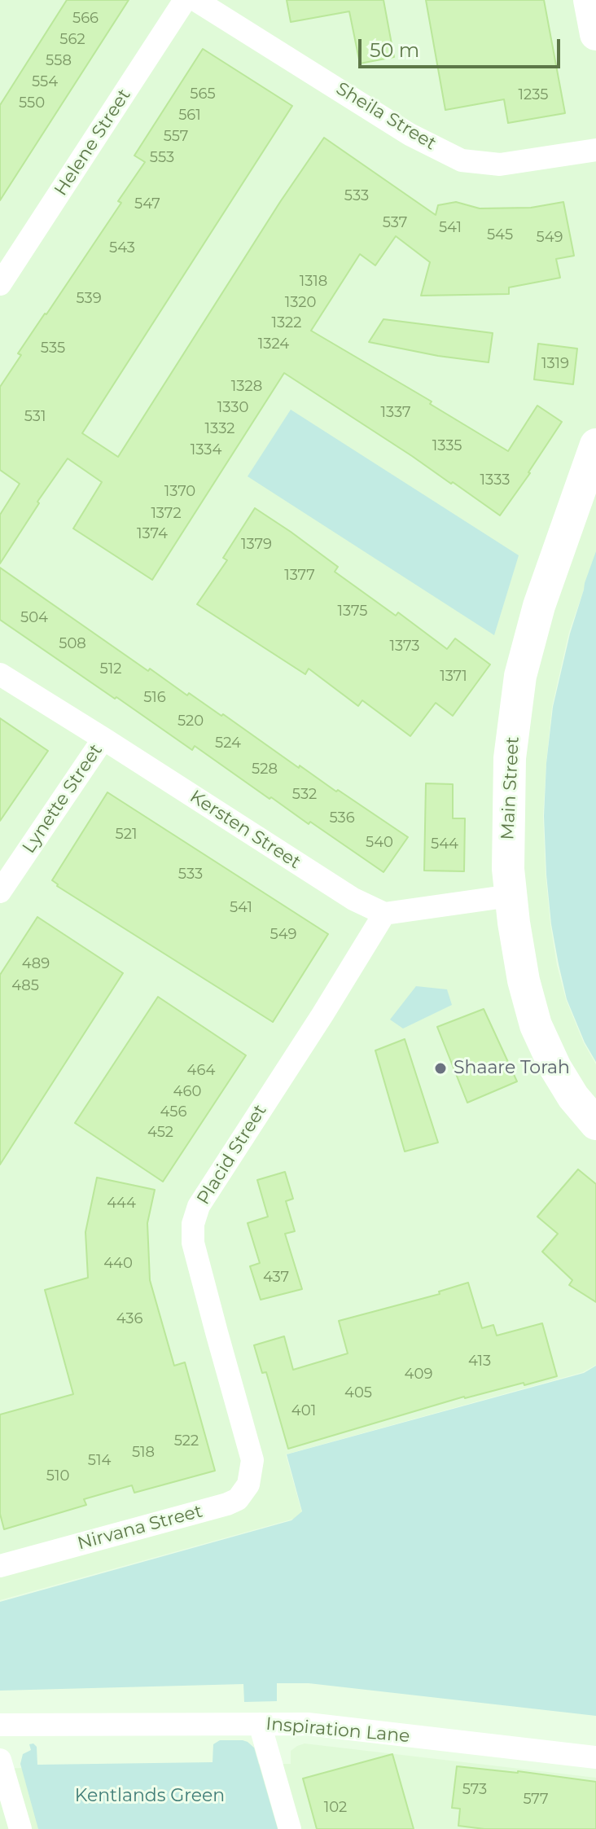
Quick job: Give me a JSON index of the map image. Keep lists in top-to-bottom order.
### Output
{
  "streets": {
    "street": [
      "Sheila Street",
      "Helene Street",
      "Main Street",
      "Lynette Street",
      "Kersten Street",
      "Placid Street",
      "Nirvana Street",
      "Inspiration Lane"
    ]
  },
  "crossings": [
    ["Lynette Street", "Kersten Street"],
    ["Kersten Street", "Placid Street"],
    ["Placid Street", "Nirvana Street"]
  ],
  "parks": ["Kentlands Green"],
  "places": ["Shaare Torah"],
  "house_numbers": [
    "566",
    "562",
    "558",
    "554",
    "565",
    "1235",
    "550",
    "561",
    "557",
    "553",
    "533",
    "547",
    "537",
    "541",
    "545",
    "549",
    "543",
    "1318",
    "539",
    "1320",
    "1322",
    "1324",
    "535",
    "1319",
    "1328",
    "1330",
    "1337",
    "531",
    "1332",
    "1335",
    "1334",
    "1333",
    "1370",
    "1372",
    "1374",
    "1379",
    "1377",
    "1375",
    "504",
    "508",
    "1373",
    "512",
    "1371",
    "516",
    "520",
    "524",
    "528",
    "532",
    "536",
    "521",
    "540",
    "544",
    "533",
    "541",
    "549",
    "489",
    "485",
    "464",
    "460",
    "456",
    "452",
    "444",
    "440",
    "437",
    "436",
    "413",
    "409",
    "405",
    "401",
    "522",
    "518",
    "514",
    "510",
    "573",
    "577",
    "102"
  ],
  "scale_bar": "50 m"
}
